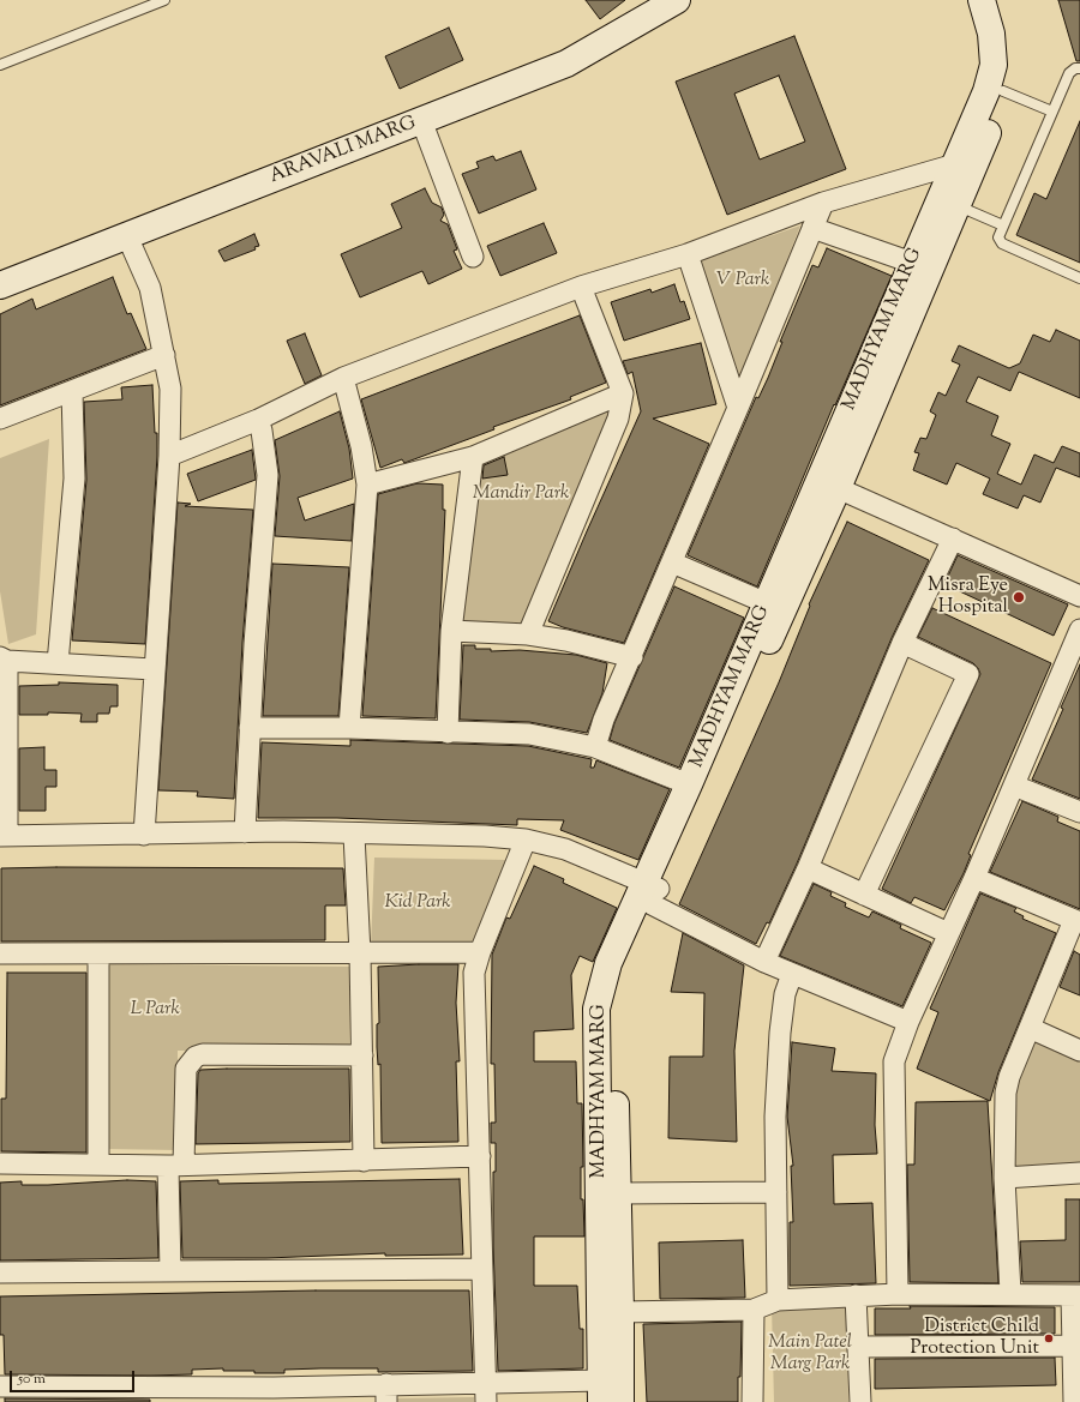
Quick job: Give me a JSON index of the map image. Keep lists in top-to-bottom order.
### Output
{
  "streets": {
    "street": ["ARAVALI MARG", "MADHYAM MARG"]
  },
  "parks": [
    "V Park",
    "Mandir Park",
    "Kid Park",
    "L Park",
    "Main Patel Marg Park"
  ],
  "places": ["Misra Eye Hospital", "District Child Protection Unit"],
  "scale_bar": "50 m"
}
